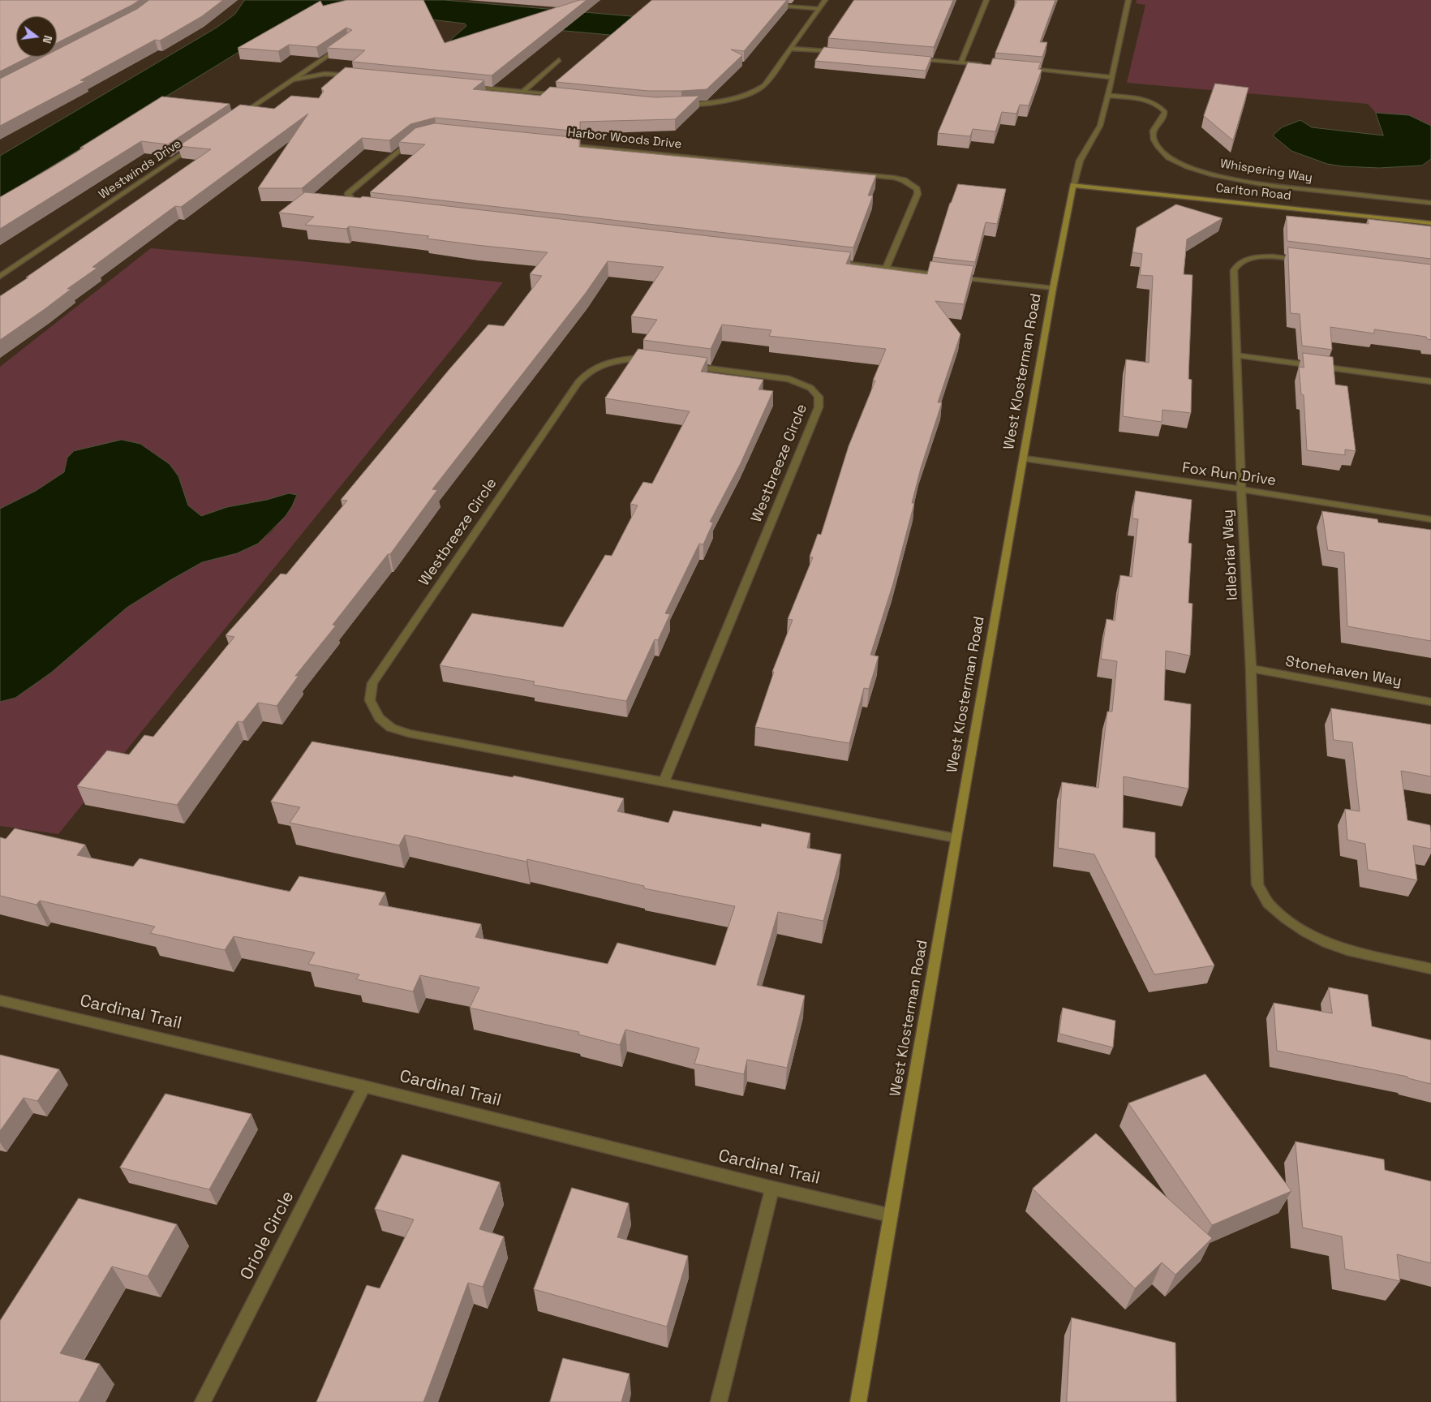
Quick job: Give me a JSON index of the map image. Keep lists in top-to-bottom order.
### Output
{
  "streets": {
    "street": [
      "Harbor Woods Drive",
      "Westwinds Drive",
      "Whispering Way",
      "Carlton Road",
      "West Klosterman Road",
      "Westbreeze Circle",
      "Fox Run Drive",
      "Idlebriar Way",
      "Stonehaven Way",
      "Cardinal Trail",
      "Oriole Circle"
    ]
  },
  "crossings": [
    ["Whispering Way", "West Klosterman Road"],
    ["Carlton Road", "West Klosterman Road"],
    ["West Klosterman Road", "Westbreeze Circle"],
    ["West Klosterman Road", "Fox Run Drive"],
    ["West Klosterman Road", "Cardinal Trail"],
    ["Fox Run Drive", "Idlebriar Way"],
    ["Idlebriar Way", "Stonehaven Way"],
    ["Cardinal Trail", "Oriole Circle"]
  ],
  "north": "right"
}
